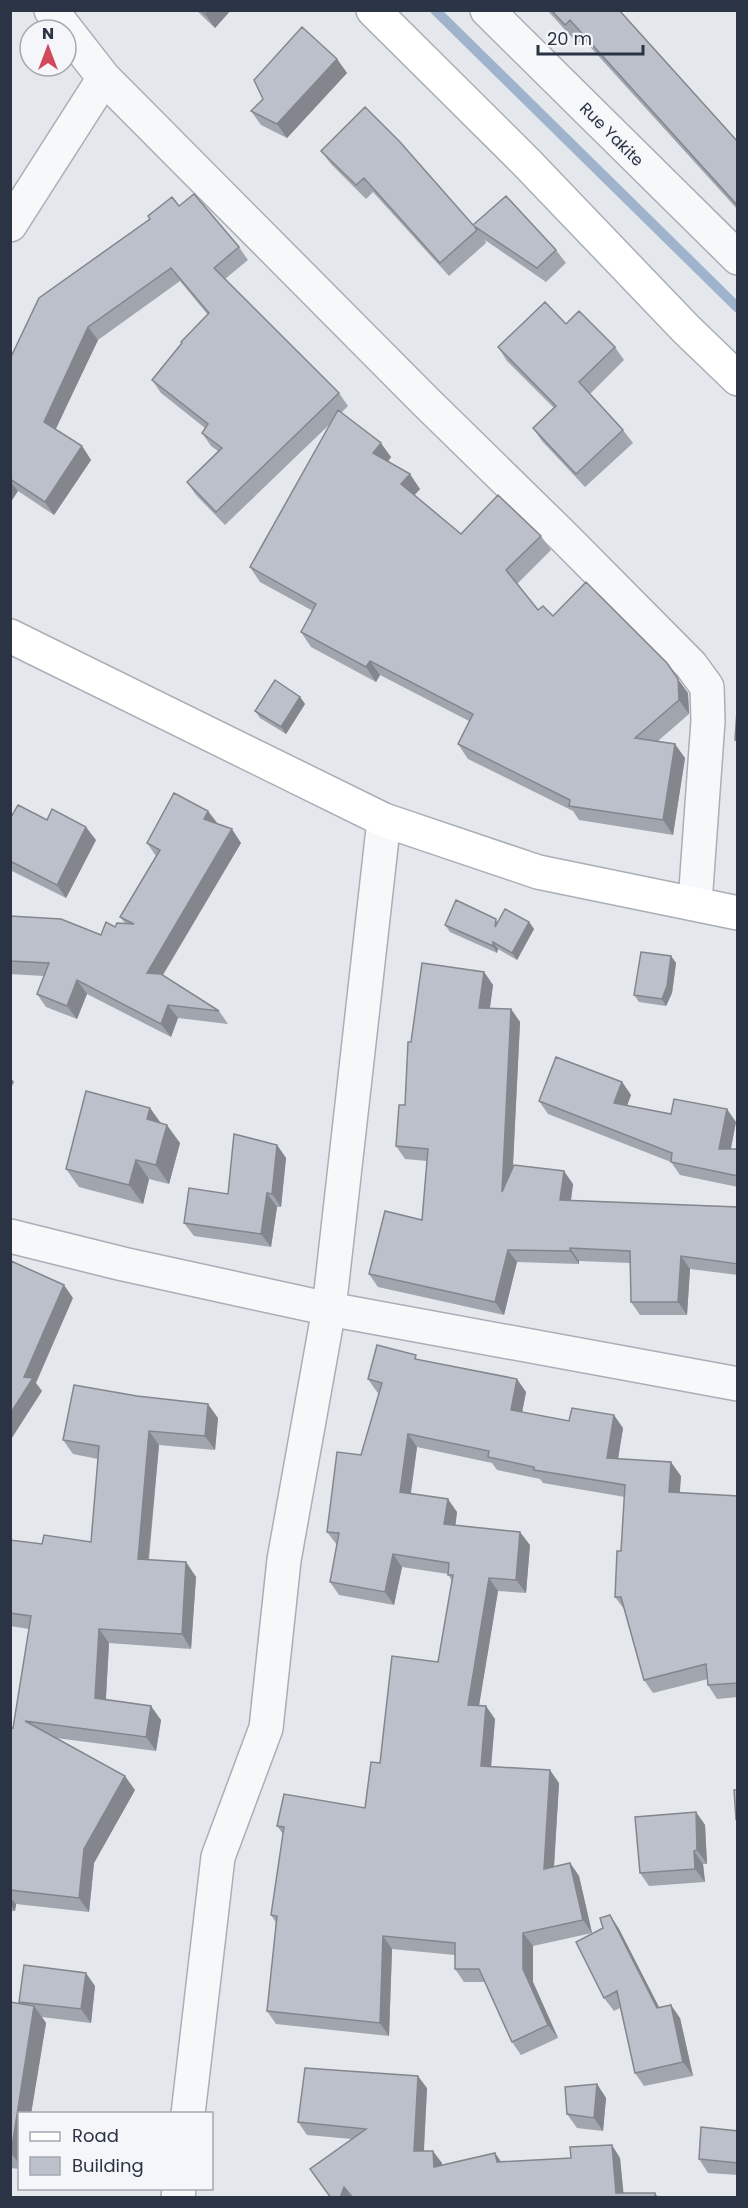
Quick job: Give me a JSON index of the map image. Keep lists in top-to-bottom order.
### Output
{
  "streets": {
    "street": ["Rue Yakite"]
  },
  "legend": ["Road", "Building"],
  "scale_bar": "20 m",
  "north": "top"
}
